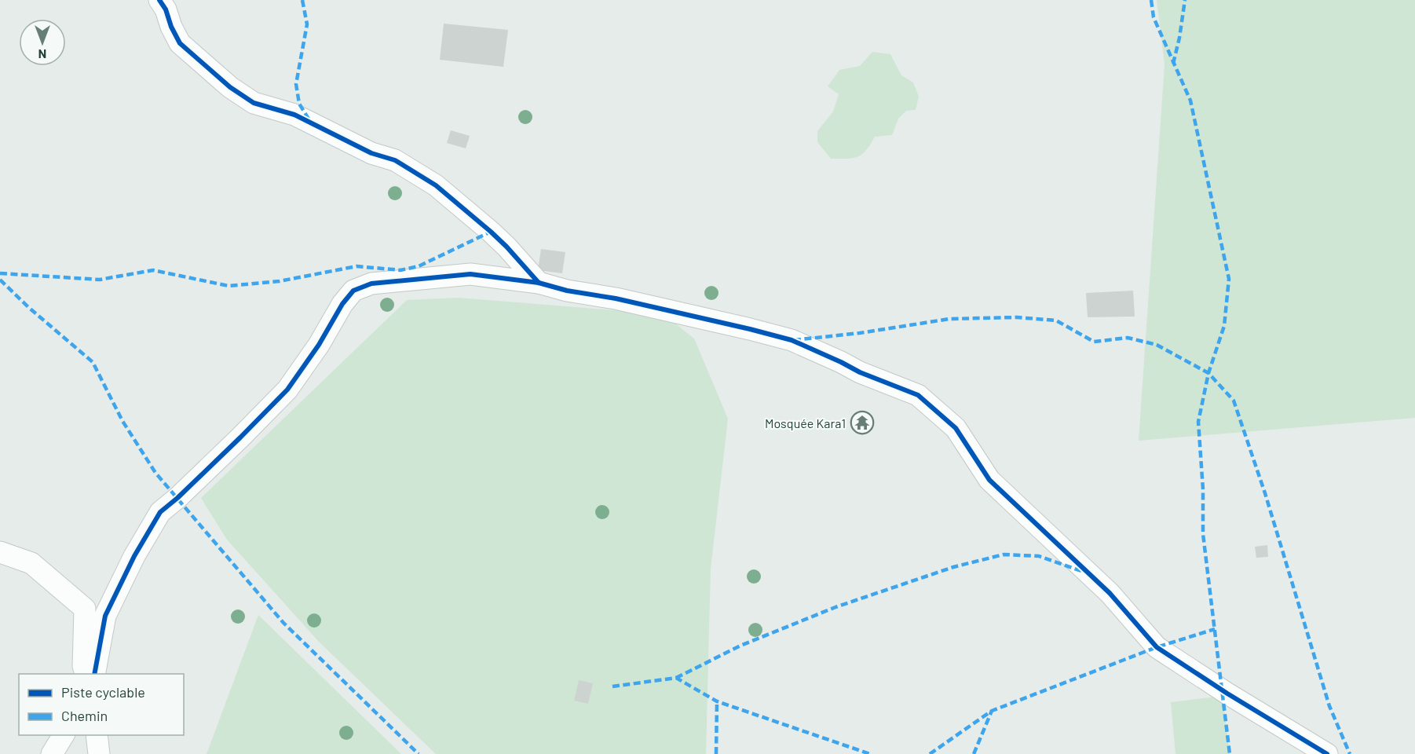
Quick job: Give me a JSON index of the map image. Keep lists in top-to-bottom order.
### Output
{
  "places": {
    "temple": ["Mosquée Kara1"]
  },
  "legend": ["Piste cyclable", "Chemin"],
  "north": "bottom"
}
